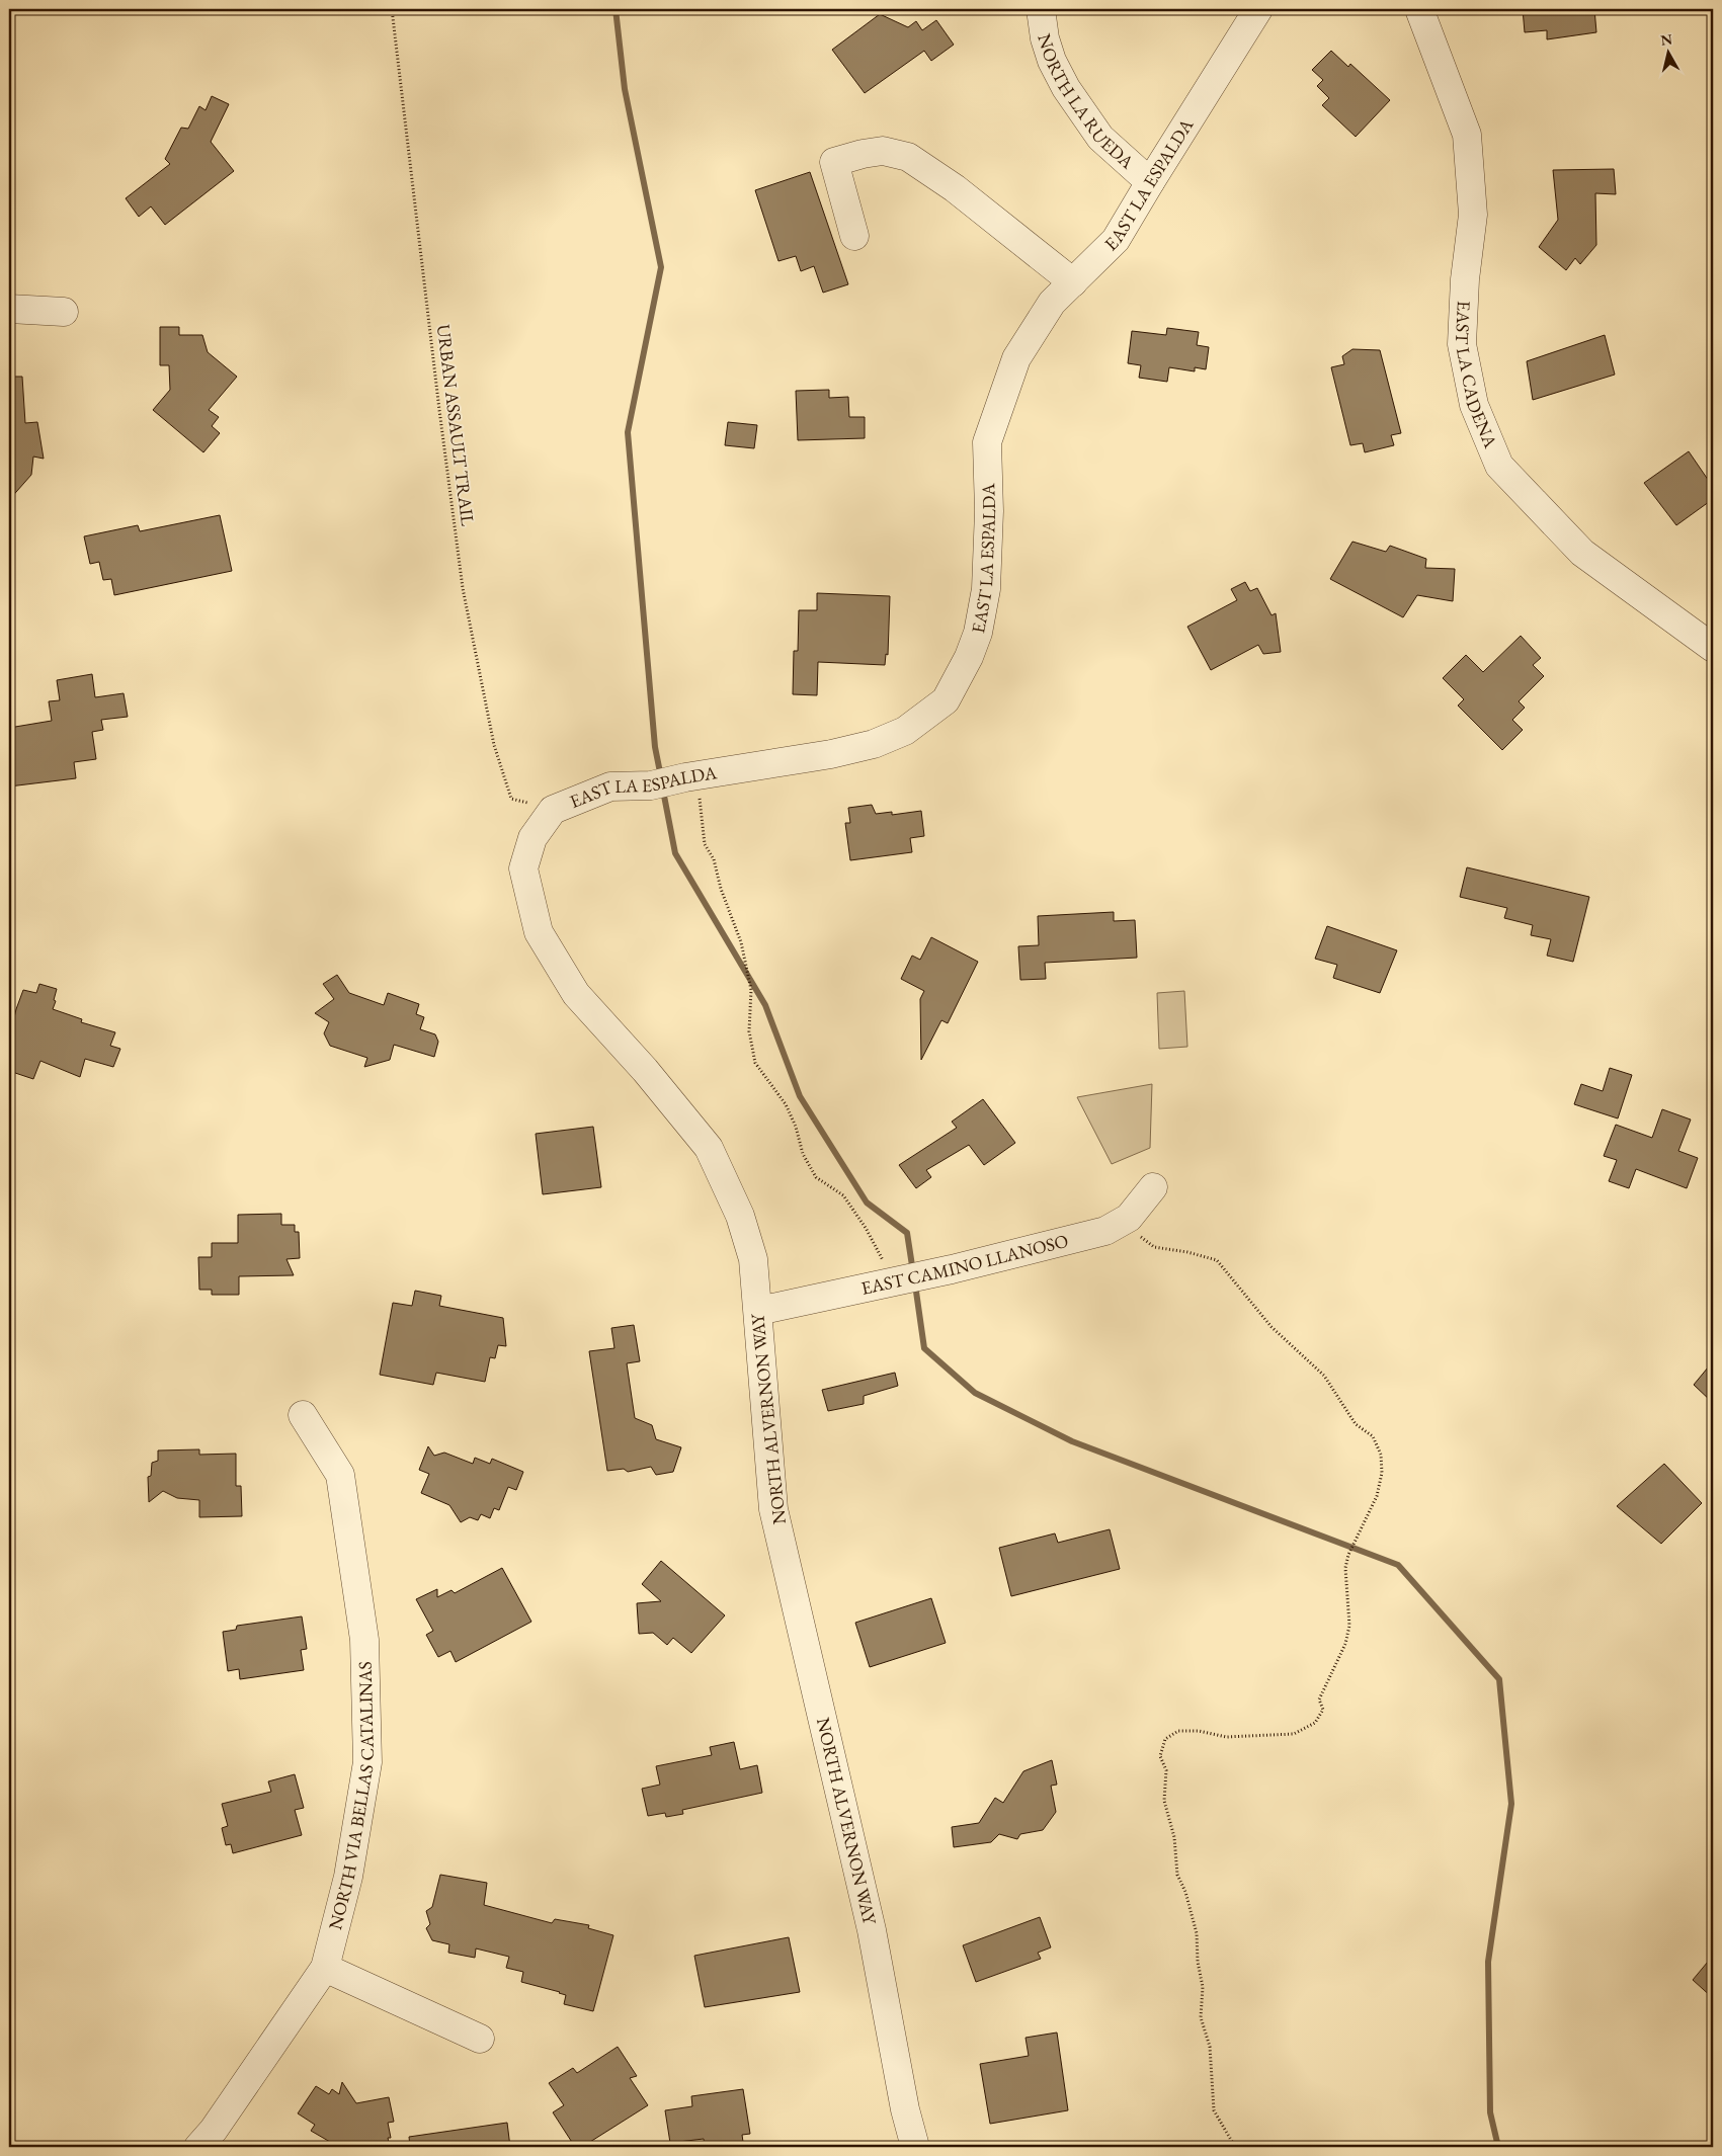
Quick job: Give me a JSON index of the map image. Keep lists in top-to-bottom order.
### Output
{
  "streets": {
    "street": [
      "NORTH LA RUEDA",
      "EAST LA ESPALDA",
      "EAST LA CADENA",
      "EAST CAMINO LLANOSO",
      "NORTH ALVERNON WAY",
      "NORTH VIA BELLAS CATALINAS"
    ],
    "path": ["URBAN ASSAULT TRAIL"]
  },
  "crossings": [
    ["NORTH LA RUEDA", "EAST LA ESPALDA"],
    ["EAST LA ESPALDA", "URBAN ASSAULT TRAIL"],
    ["EAST LA ESPALDA", "NORTH ALVERNON WAY"],
    ["EAST CAMINO LLANOSO", "NORTH ALVERNON WAY"]
  ],
  "north": "top"
}
